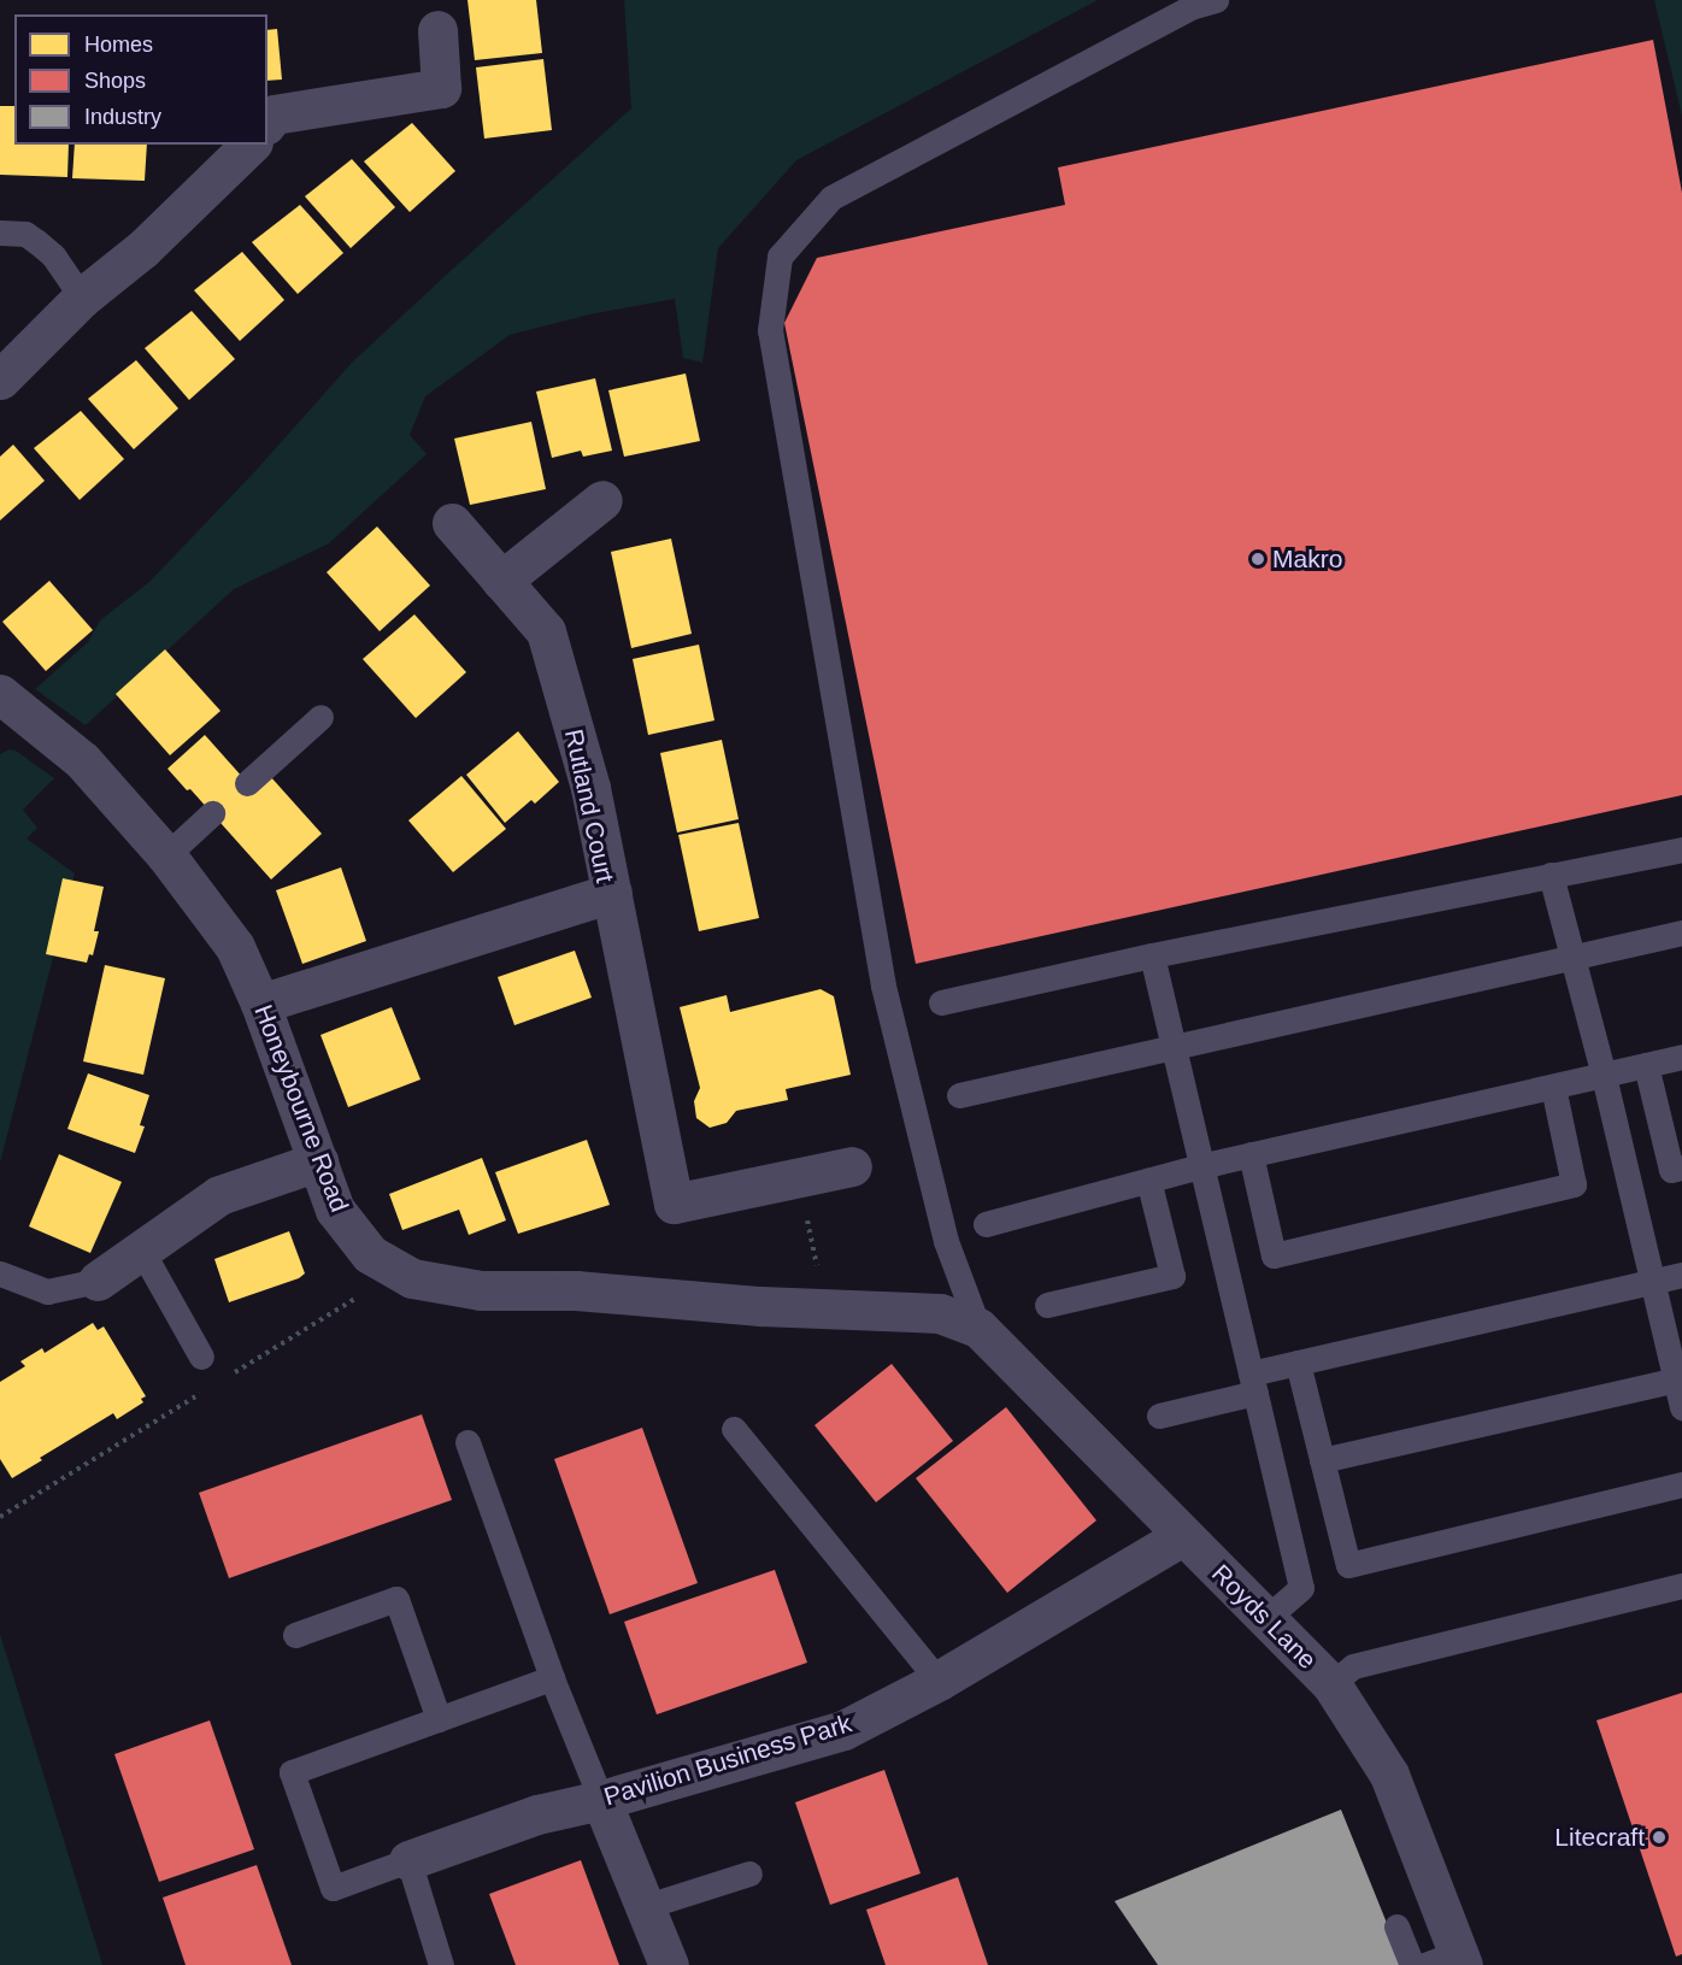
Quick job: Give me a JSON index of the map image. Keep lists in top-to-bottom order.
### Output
{
  "streets": {
    "street": [
      "Rutland Court",
      "Honeybourne Road",
      "Royds Lane",
      "Pavilion Business Park"
    ]
  },
  "crossings": [
    ["Rutland Court", "Honeybourne Road"],
    ["Honeybourne Road", "Royds Lane"],
    ["Royds Lane", "Pavilion Business Park"]
  ],
  "places": ["Makro", "Litecraft"],
  "legend": ["Homes", "Shops", "Industry"]
}
